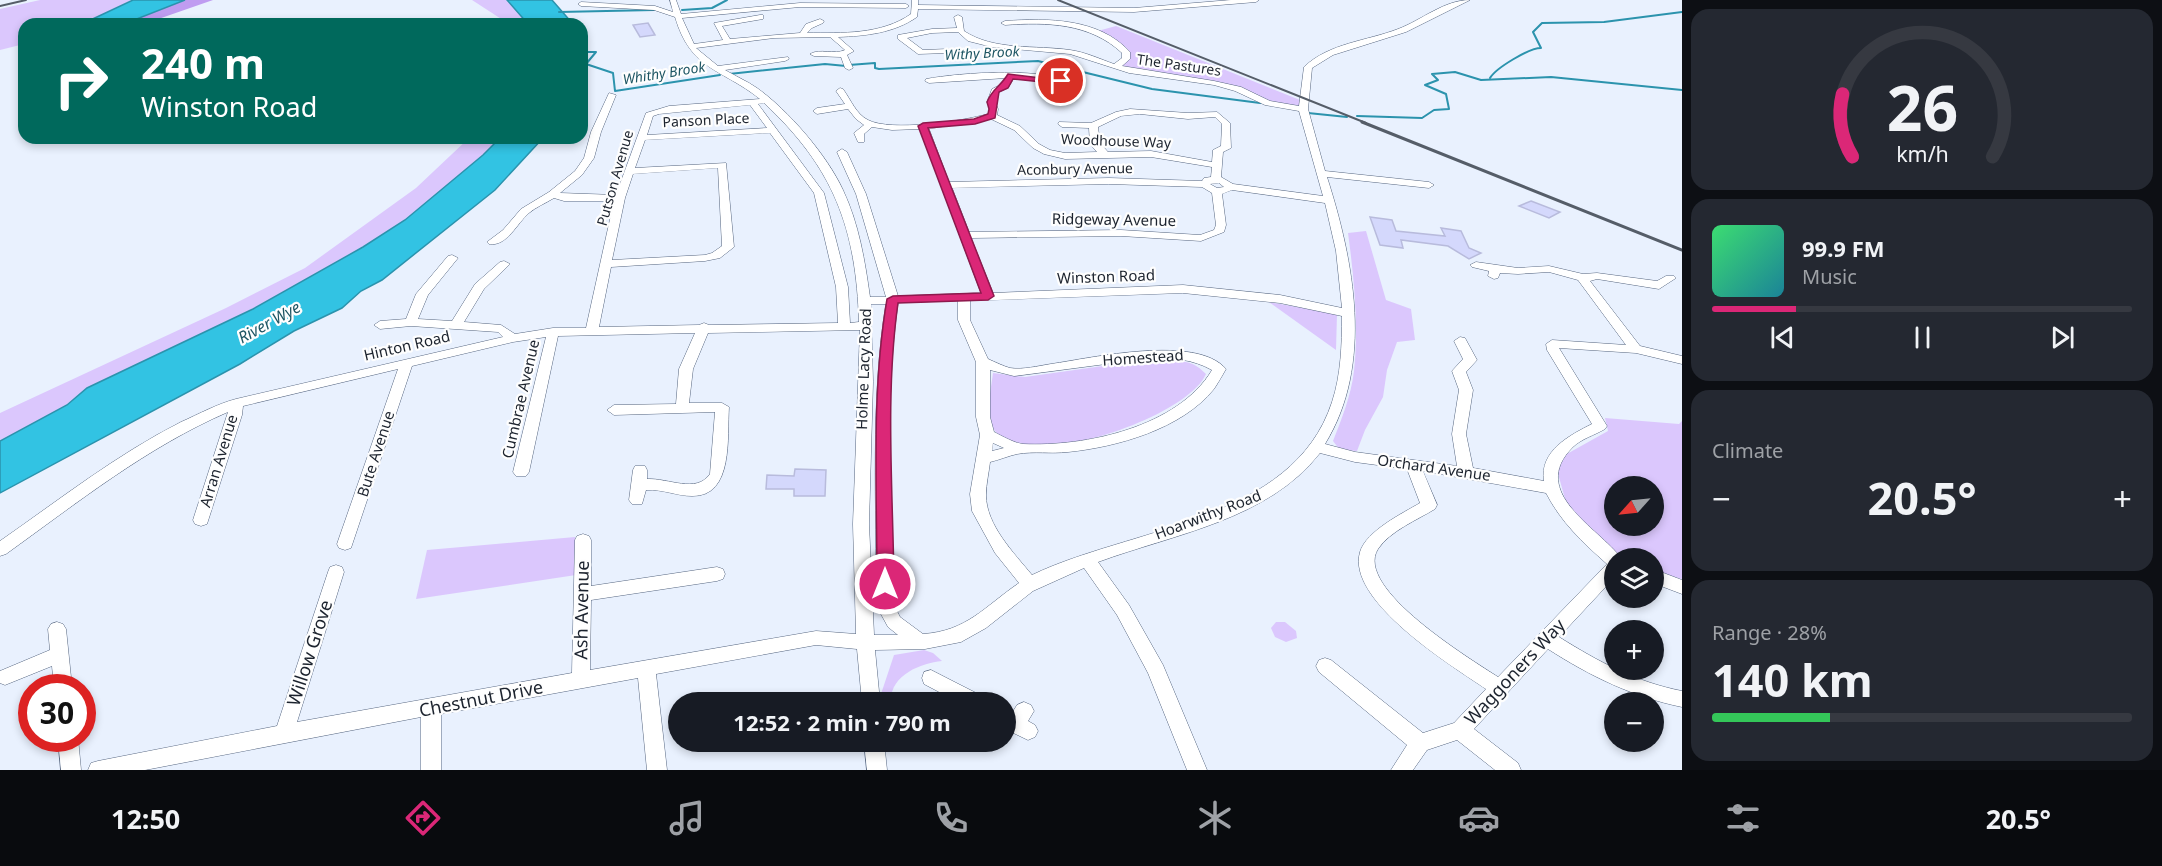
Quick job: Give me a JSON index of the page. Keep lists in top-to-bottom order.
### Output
{
  "streets": {
    "street": [
      "The Pastures",
      "Panson Place",
      "Woodhouse Way",
      "Aconbury Avenue",
      "Putson Avenue",
      "Ridgeway Avenue",
      "Winston Road",
      "Hinton Road",
      "Homestead",
      "Holme Lacy Road",
      "Cumbrae Avenue",
      "Bute Avenue",
      "Arran Avenue",
      "Orchard Avenue",
      "Hoarwithy Road",
      "Ash Avenue",
      "Willow Grove",
      "Waggoners Way",
      "Chestnut Drive"
    ]
  },
  "crossings": [
    ["The Pastures", "Hoarwithy Road"],
    ["Panson Place", "Putson Avenue"],
    ["Aconbury Avenue", "Ridgeway Avenue"],
    ["Putson Avenue", "Hinton Road"],
    ["Putson Avenue", "Holme Lacy Road"],
    ["Winston Road", "Holme Lacy Road"],
    ["Winston Road", "Hoarwithy Road"],
    ["Hinton Road", "Holme Lacy Road"],
    ["Hinton Road", "Cumbrae Avenue"],
    ["Hinton Road", "Bute Avenue"],
    ["Hinton Road", "Arran Avenue"],
    ["Holme Lacy Road", "Hoarwithy Road"],
    ["Holme Lacy Road", "Chestnut Drive"],
    ["Orchard Avenue", "Hoarwithy Road"],
    ["Hoarwithy Road", "Chestnut Drive"],
    ["Ash Avenue", "Chestnut Drive"],
    ["Willow Grove", "Chestnut Drive"]
  ],
  "water": ["Withy Brook", "Whithy Brook", "River Wye"],
  "north": "bottom left",
  "page": {
    "turn": ["240 m", "Winston Road"],
    "song": ["99.9 FM", "Music"],
    "tile": [
      "Climate",
      ["Range · 28%", "140 km"]
    ],
    "heat": ["−", "20.5°", "+"],
    "map_buttons": ["+", "−"],
    "limit": "30",
    "trip": "12:52 · 2 min · 790 m",
    "tabs": ["12:50", "20.5°"],
    "gauge": ["26", "km/h"]
  }
}
